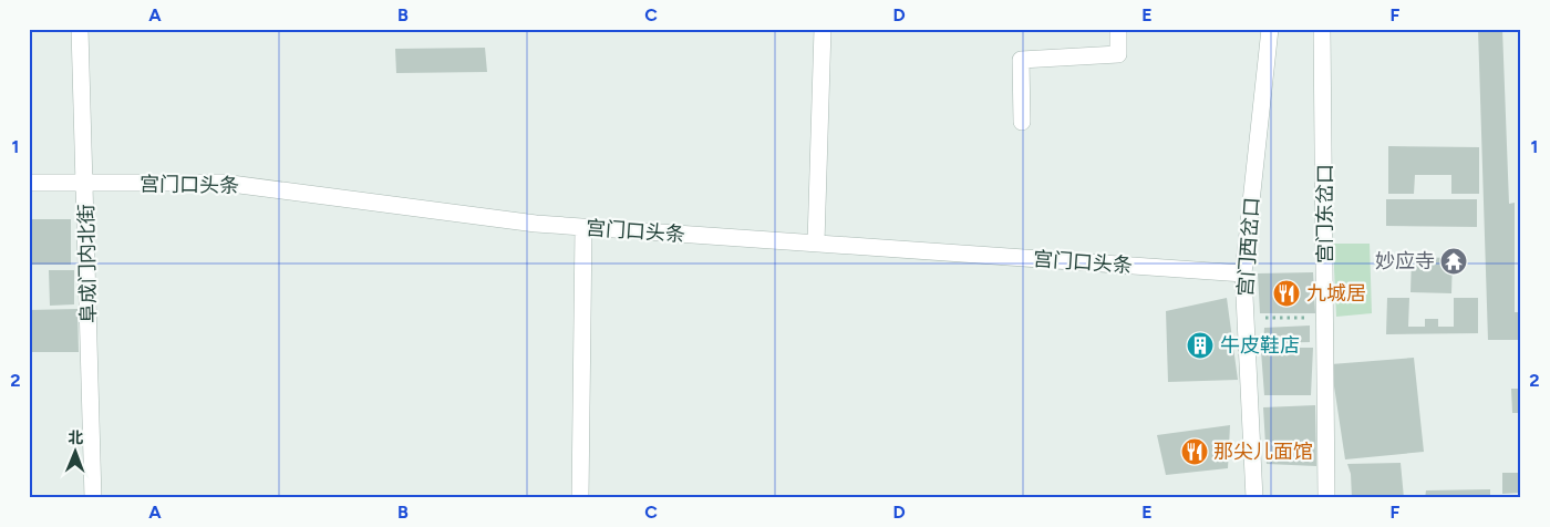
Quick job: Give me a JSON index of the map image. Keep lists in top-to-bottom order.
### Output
{
  "streets": {
    "lane": [
      "宫门口头条",
      "宫门东岔口",
      "宫门西岔口",
      "阜成门内北街"
    ]
  },
  "crossings": [
    ["宫门口头条", "宫门西岔口"],
    ["宫门口头条", "阜成门内北街"]
  ],
  "places": {
    "temple": ["妙应寺"],
    "restaurant": ["九城居", "那尖儿面馆"],
    "building": ["牛皮鞋店"]
  },
  "north": "top",
  "grid": {
    "columns": [
      "A",
      "B",
      "C",
      "D",
      "E",
      "F"
    ],
    "rows": ["1", "2"]
  }
}
